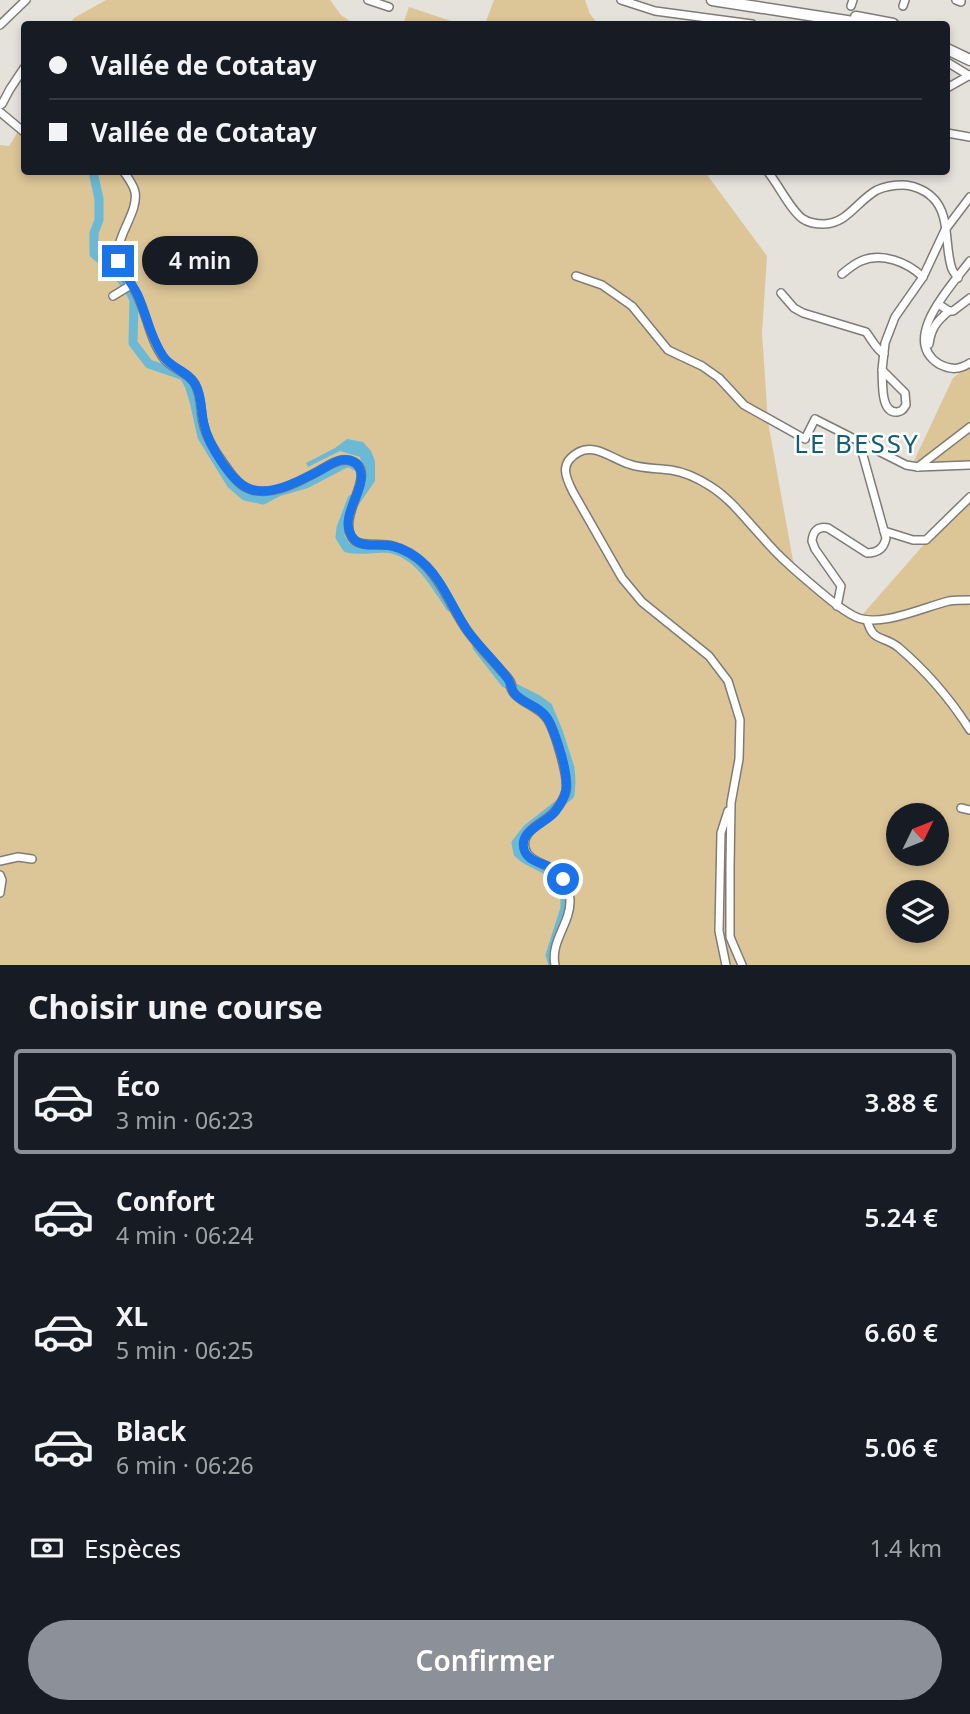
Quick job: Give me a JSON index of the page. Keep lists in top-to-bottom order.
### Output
{
  "districts": ["LE BESSY"],
  "north": "top right",
  "page": {
    "banner": ["Vallée de Cotatay", "Vallée de Cotatay"],
    "bubble": "4 min",
    "heading": "Choisir une course",
    "list": [
      {
        "name": "Éco",
        "note": "3 min · 06:23",
        "value": "3.88 €"
      },
      {
        "name": "Confort",
        "note": "4 min · 06:24",
        "value": "5.24 €"
      },
      {
        "name": "XL",
        "note": "5 min · 06:25",
        "value": "6.60 €"
      },
      {
        "name": "Black",
        "note": "6 min · 06:26",
        "value": "5.06 €"
      }
    ],
    "pay": ["Espèces", "1.4 km"],
    "buttons": "Confirmer"
  }
}
